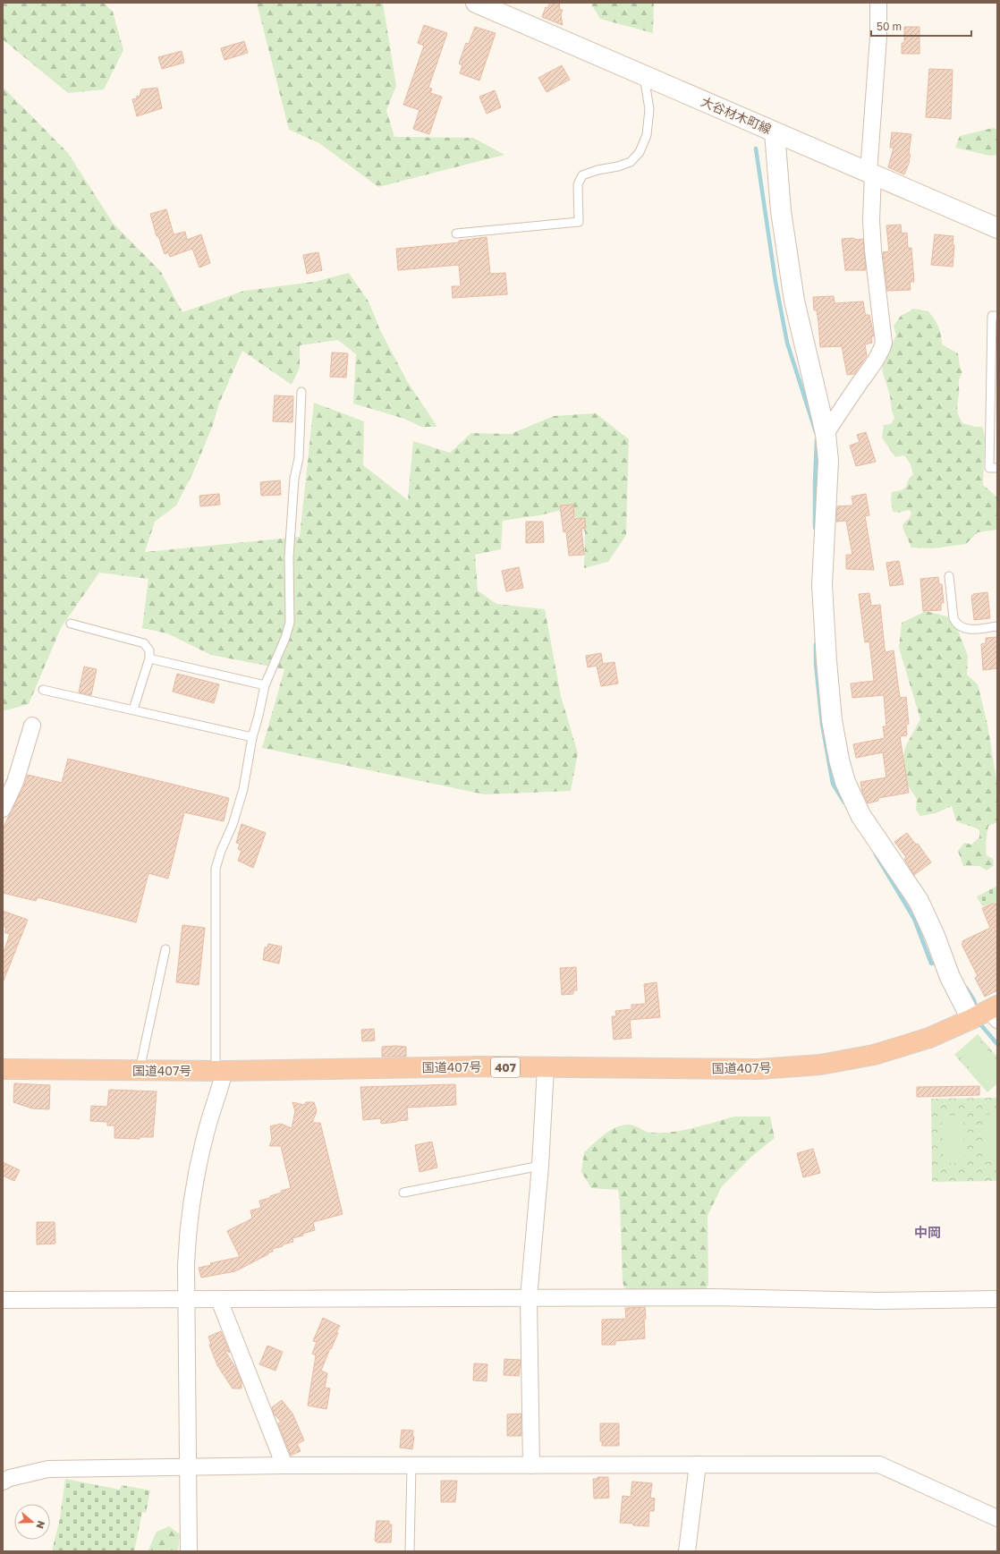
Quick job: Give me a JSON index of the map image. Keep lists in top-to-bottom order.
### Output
{
  "streets": {
    "highway": ["国道407号", "407"],
    "street": ["大谷材木町線"]
  },
  "districts": ["中岡"],
  "scale_bar": "50 m",
  "north": "right"
}
